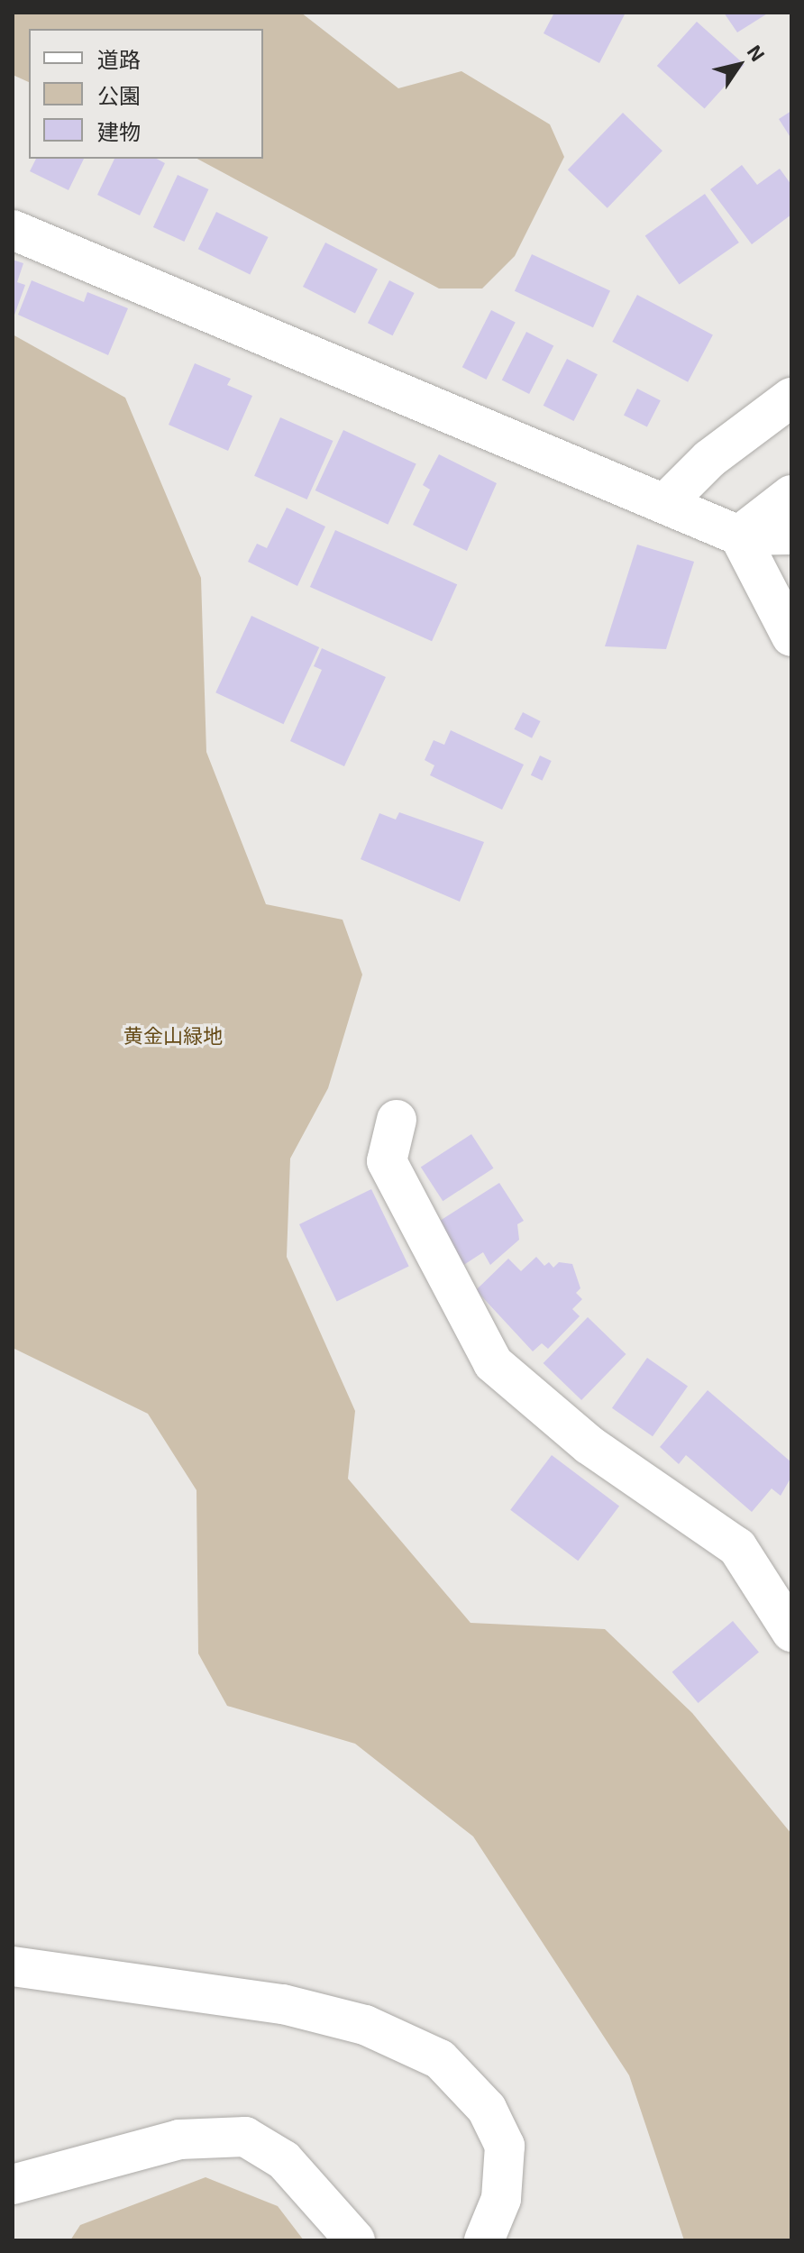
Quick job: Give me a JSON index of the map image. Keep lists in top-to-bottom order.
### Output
{
  "parks": ["黄金山緑地"],
  "legend": ["道路", "公園", "建物"],
  "north": "top right"
}
